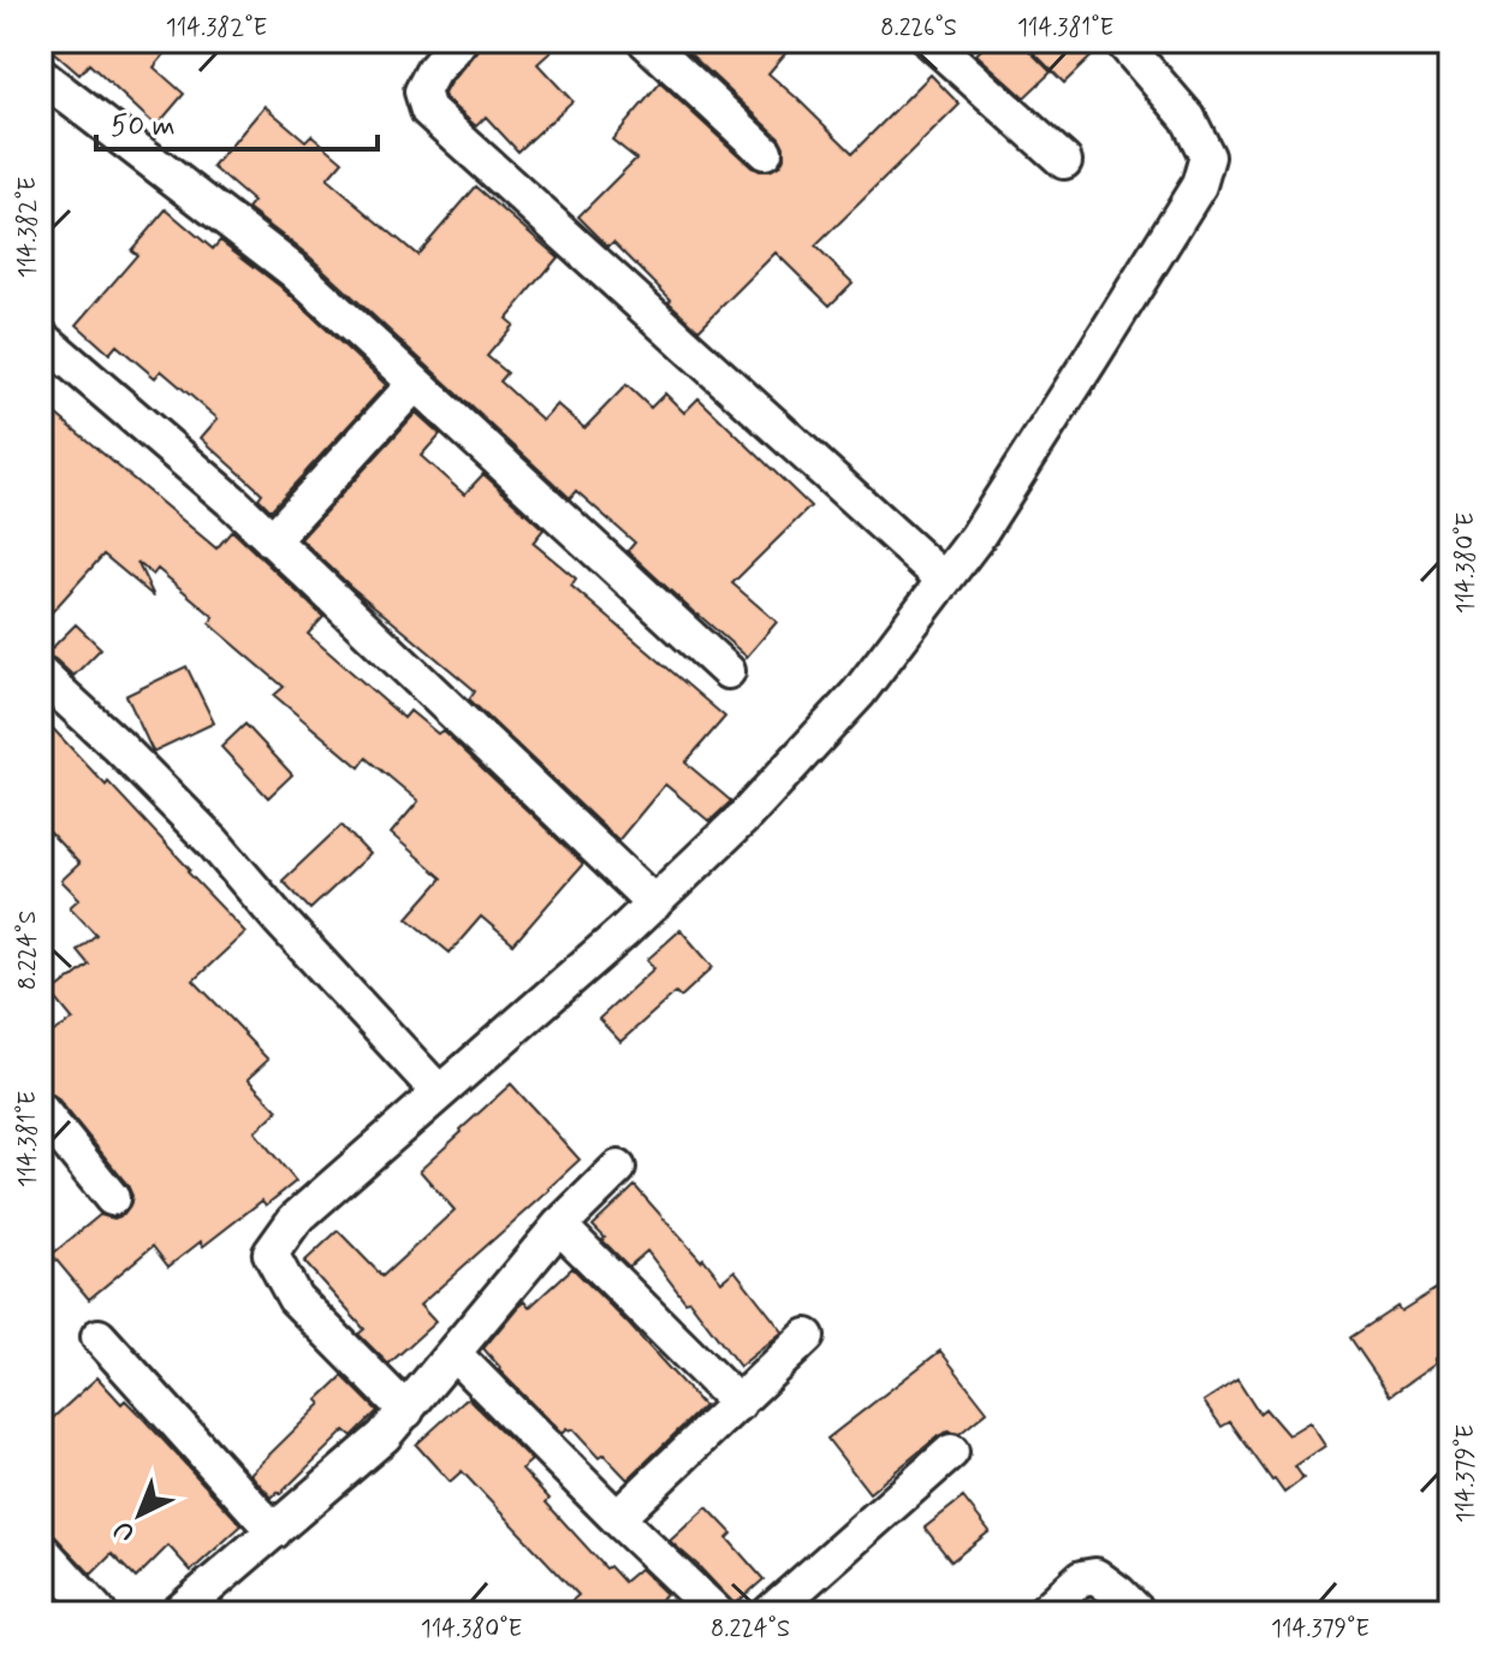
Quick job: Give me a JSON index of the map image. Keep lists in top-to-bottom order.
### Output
{
  "scale_bar": "50 m",
  "north": "bottom left",
  "coordinates": [
    "114.382°E",
    "8.226°S",
    "114.381°E",
    "114.380°E",
    "8.224°S",
    "114.379°E"
  ]
}
